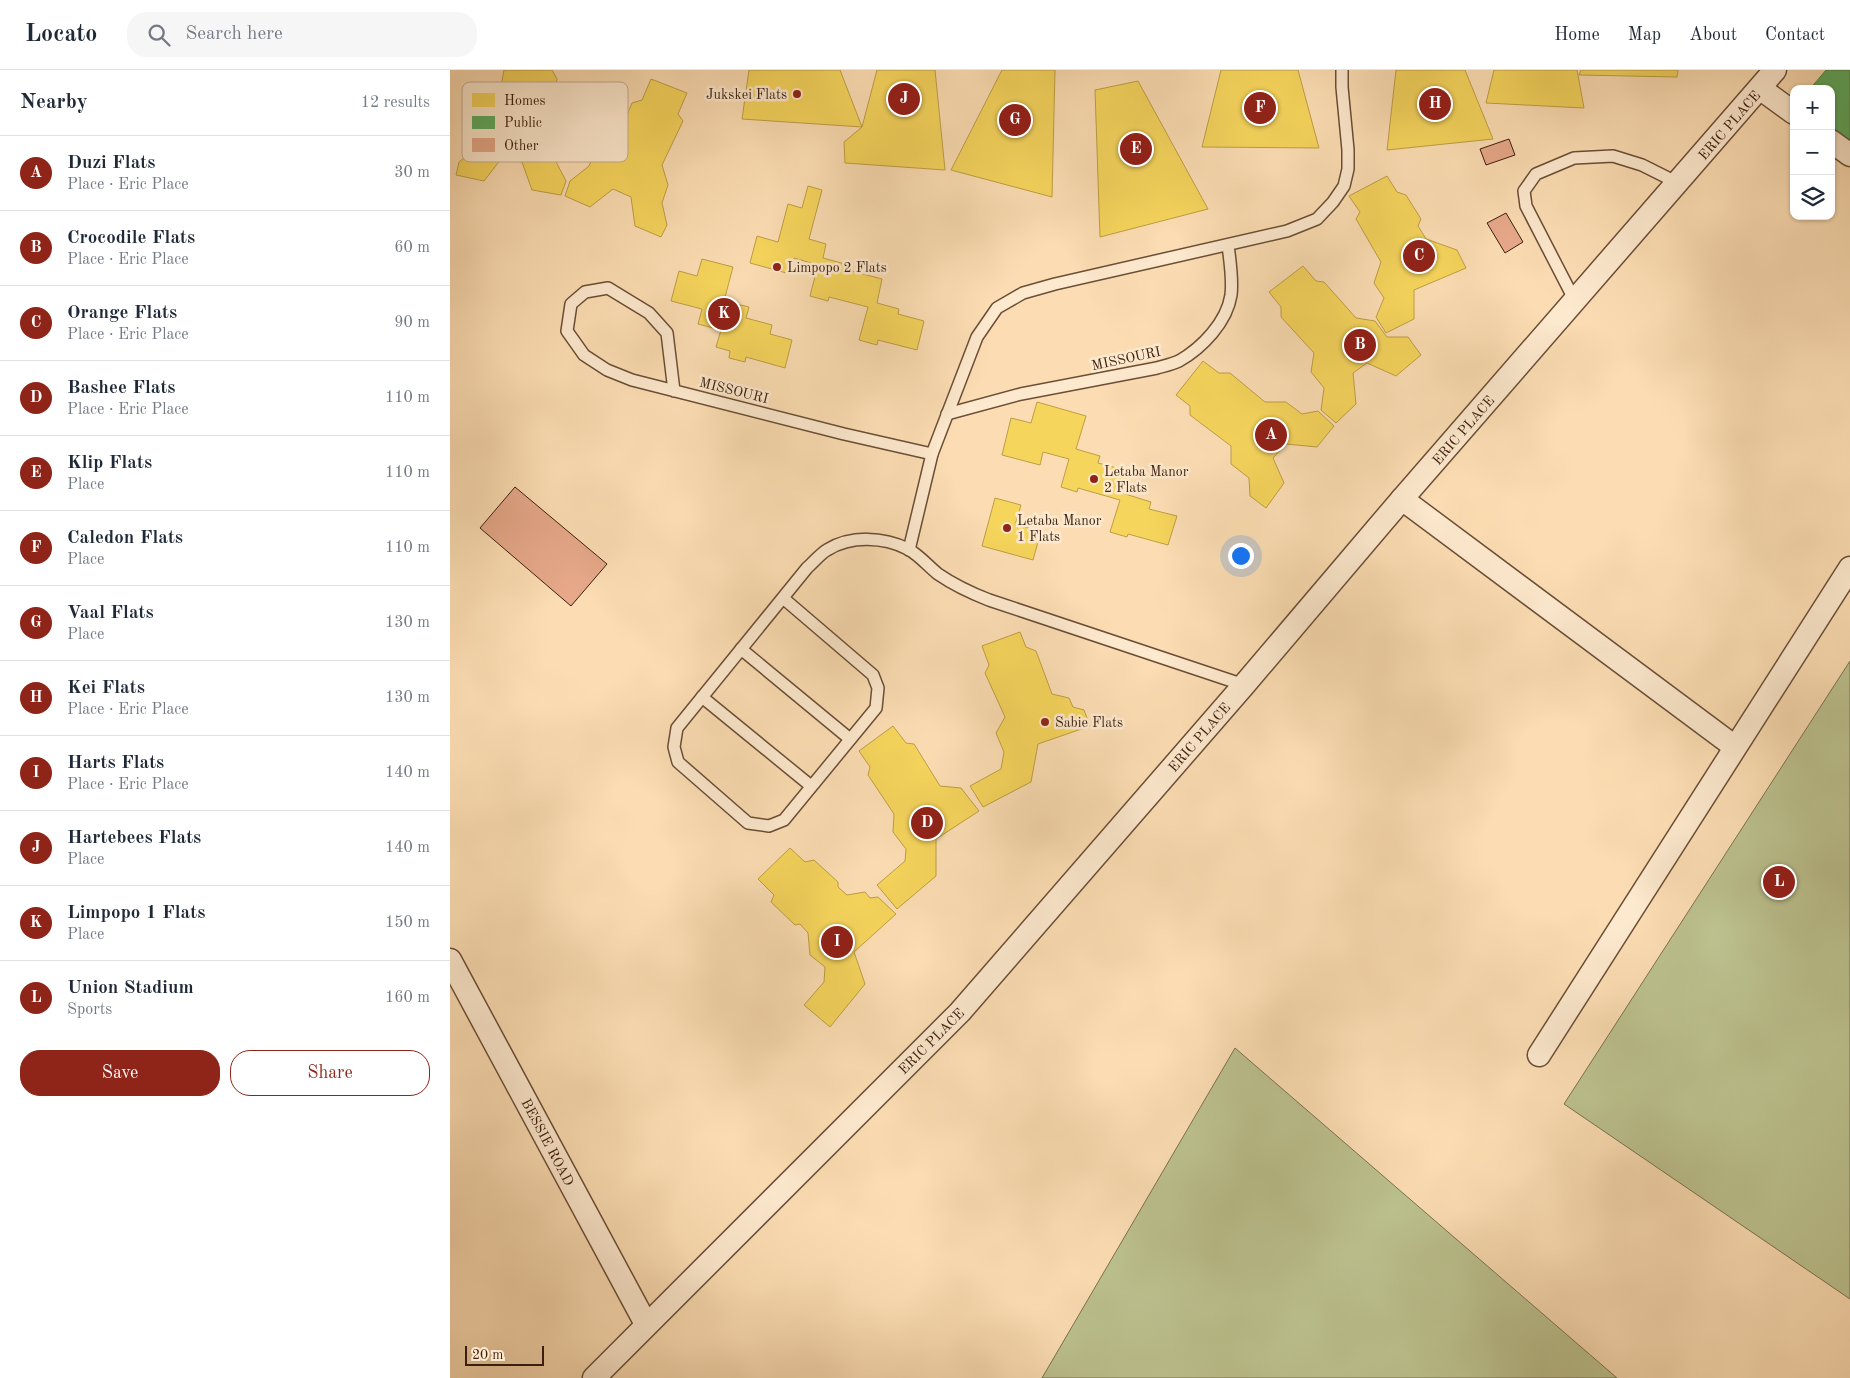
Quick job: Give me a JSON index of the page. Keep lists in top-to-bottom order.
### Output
{
  "streets": {
    "street": ["ERIC PLACE", "BESSIE ROAD"],
    "lane": ["MISSOURI"]
  },
  "crossings": [
    ["ERIC PLACE", "BESSIE ROAD"]
  ],
  "places": [
    "Jukskei Flats",
    "Limpopo 2 Flats",
    "Letaba Manor 2 Flats",
    "Letaba Manor 1 Flats",
    "Sabie Flats"
  ],
  "legend": ["Homes", "Public", "Other"],
  "scale_bar": "20 m",
  "page": {
    "header": "Locato",
    "search": "Search here",
    "nav": [
      "Home",
      "Map",
      "About",
      "Contact"
    ],
    "heading": ["Nearby", "12 results"],
    "pins": [
      "J",
      "H",
      "F",
      "G",
      "E",
      "C",
      "K",
      "B",
      "A",
      "D",
      "L",
      "I"
    ],
    "map_buttons": ["+", "−"],
    "list": [
      {
        "mark": "A",
        "name": "Duzi Flats",
        "note": "Place · Eric Place",
        "value": "30 m"
      },
      {
        "mark": "B",
        "name": "Crocodile Flats",
        "note": "Place · Eric Place",
        "value": "60 m"
      },
      {
        "mark": "C",
        "name": "Orange Flats",
        "note": "Place · Eric Place",
        "value": "90 m"
      },
      {
        "mark": "D",
        "name": "Bashee Flats",
        "note": "Place · Eric Place",
        "value": "110 m"
      },
      {
        "mark": "E",
        "name": "Klip Flats",
        "note": "Place",
        "value": "110 m"
      },
      {
        "mark": "F",
        "name": "Caledon Flats",
        "note": "Place",
        "value": "110 m"
      },
      {
        "mark": "G",
        "name": "Vaal Flats",
        "note": "Place",
        "value": "130 m"
      },
      {
        "mark": "H",
        "name": "Kei Flats",
        "note": "Place · Eric Place",
        "value": "130 m"
      },
      {
        "mark": "I",
        "name": "Harts Flats",
        "note": "Place · Eric Place",
        "value": "140 m"
      },
      {
        "mark": "J",
        "name": "Hartebees Flats",
        "note": "Place",
        "value": "140 m"
      },
      {
        "mark": "K",
        "name": "Limpopo 1 Flats",
        "note": "Place",
        "value": "150 m"
      },
      {
        "mark": "L",
        "name": "Union Stadium",
        "note": "Sports",
        "value": "160 m"
      }
    ],
    "buttons": ["Save", "Share"],
    "scale": "20 m"
  }
}
